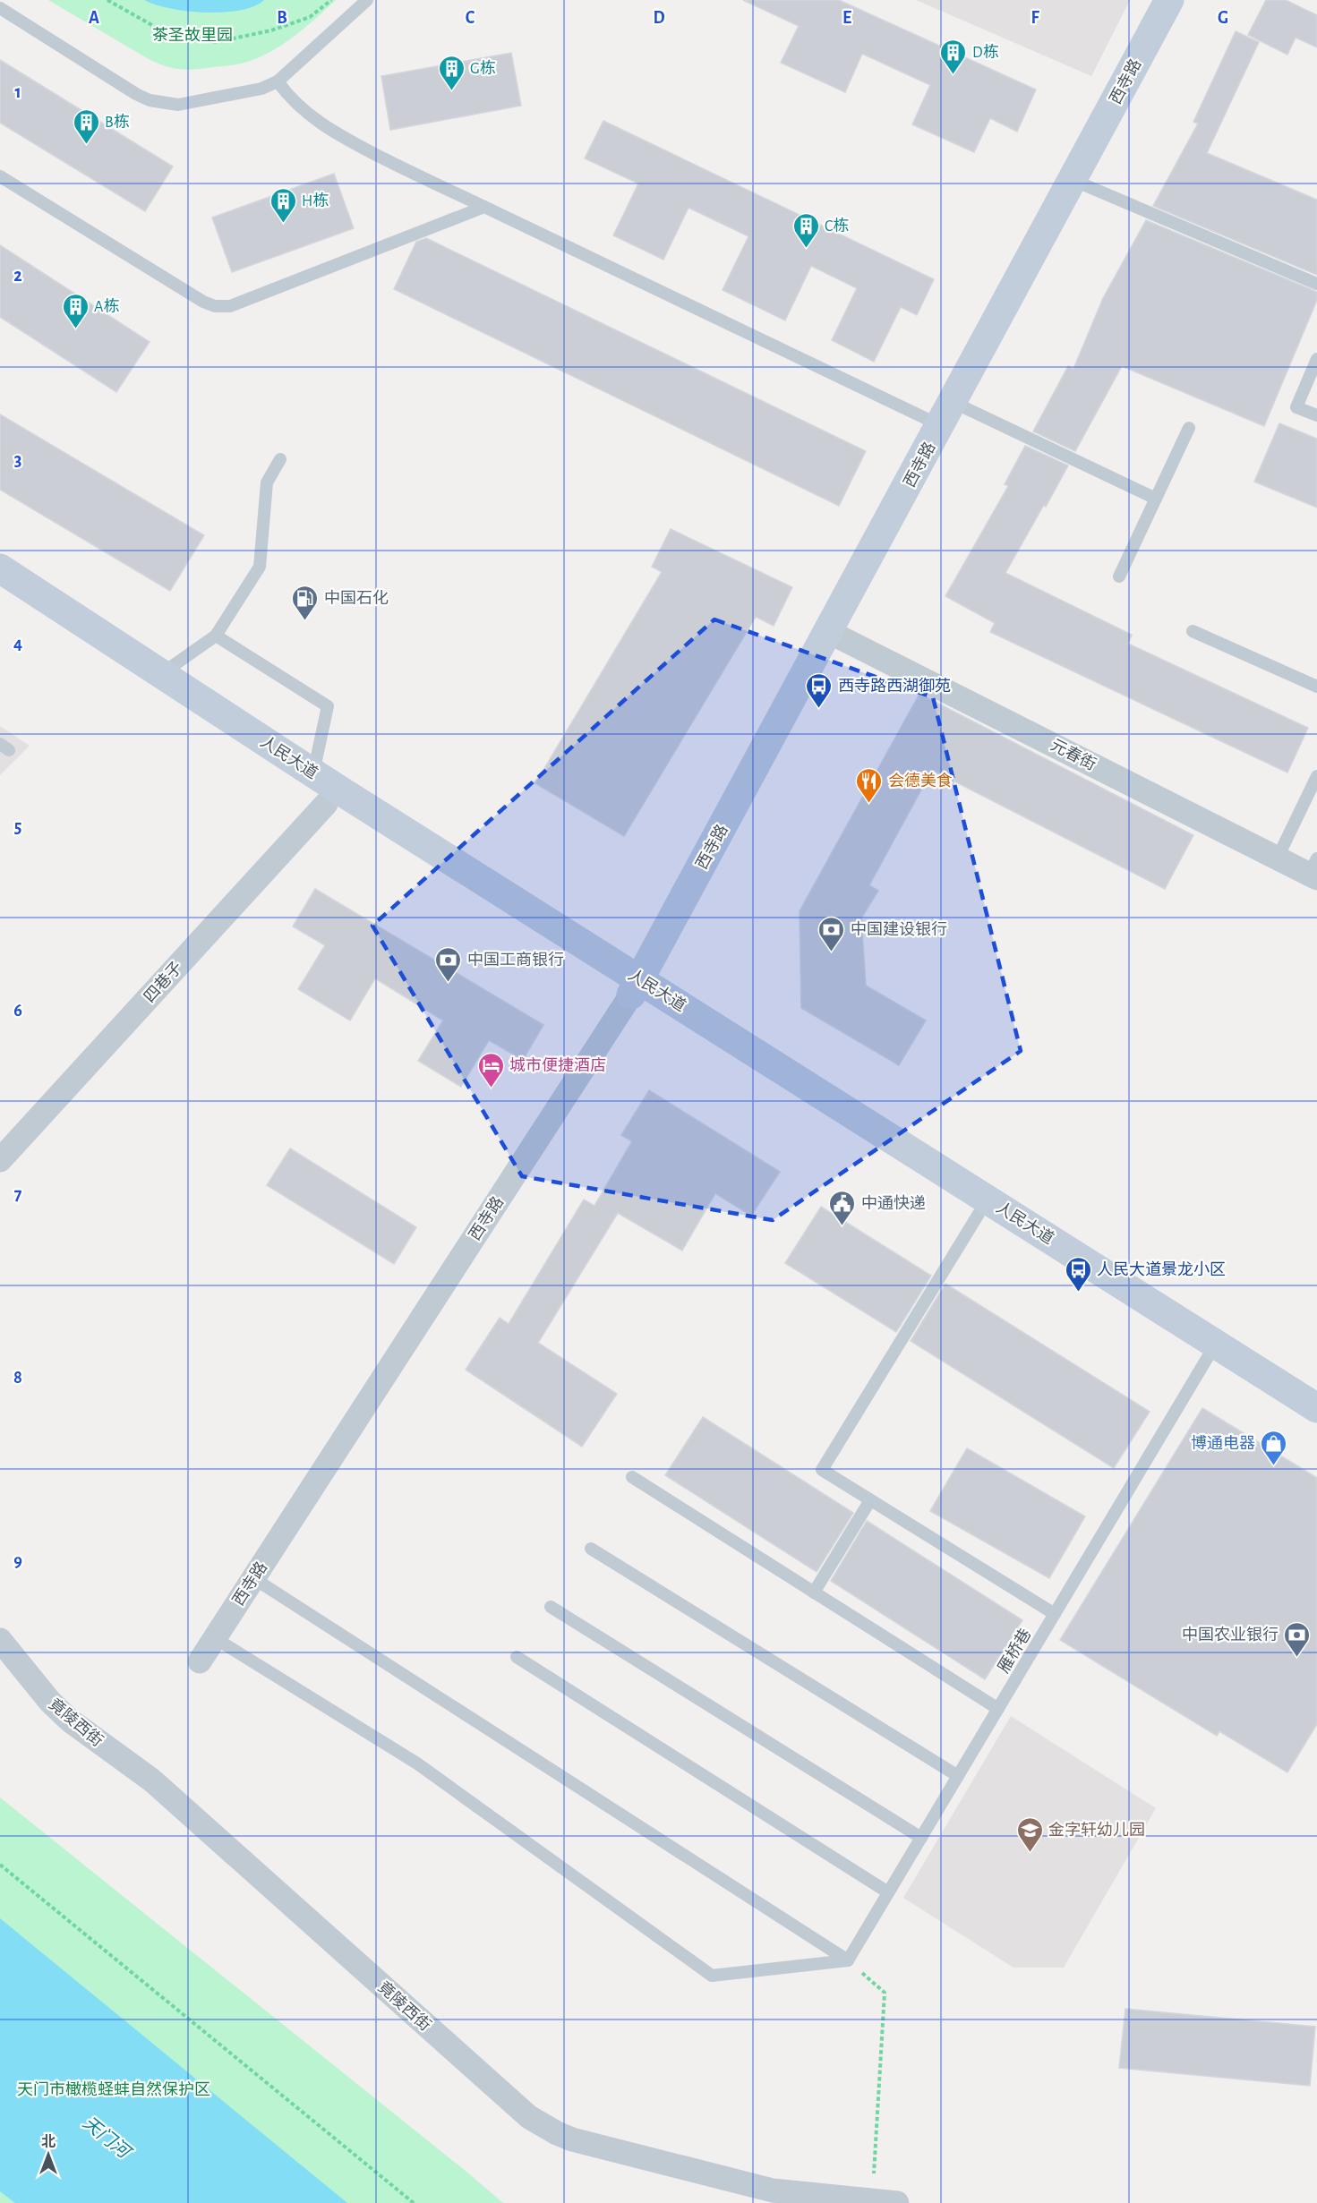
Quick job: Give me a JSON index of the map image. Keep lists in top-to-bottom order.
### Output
{
  "streets": {
    "main road": ["西寺路", "人民大道"],
    "street": ["元春街", "四巷子", "竟陵西街"],
    "lane": ["雁桥巷"]
  },
  "crossings": [
    ["西寺路", "元春街"],
    ["西寺路", "人民大道"],
    ["人民大道", "四巷子"],
    ["人民大道", "雁桥巷"]
  ],
  "water": ["天门河"],
  "parks": ["茶圣故里园", "天门市橄榄蛏蚌自然保护区"],
  "places": {
    "building": [
      "D栋",
      "G栋",
      "B栋",
      "H栋",
      "C栋",
      "A栋"
    ],
    "fuel station": ["中国石化"],
    "bus stop": ["西寺路西湖御苑", "人民大道景龙小区"],
    "restaurant": ["会德美食"],
    "bank": ["中国建设银行", "中国工商银行", "中国农业银行"],
    "hotel": ["城市便捷酒店"],
    "public building": ["中通快递"],
    "shop": ["博通电器"],
    "school or university": ["金字轩幼儿园"]
  },
  "north": "top",
  "grid": {
    "columns": [
      "A",
      "B",
      "C",
      "D",
      "E",
      "F",
      "G"
    ],
    "rows": [
      "1",
      "2",
      "3",
      "4",
      "5",
      "6",
      "7",
      "8",
      "9"
    ]
  }
}
